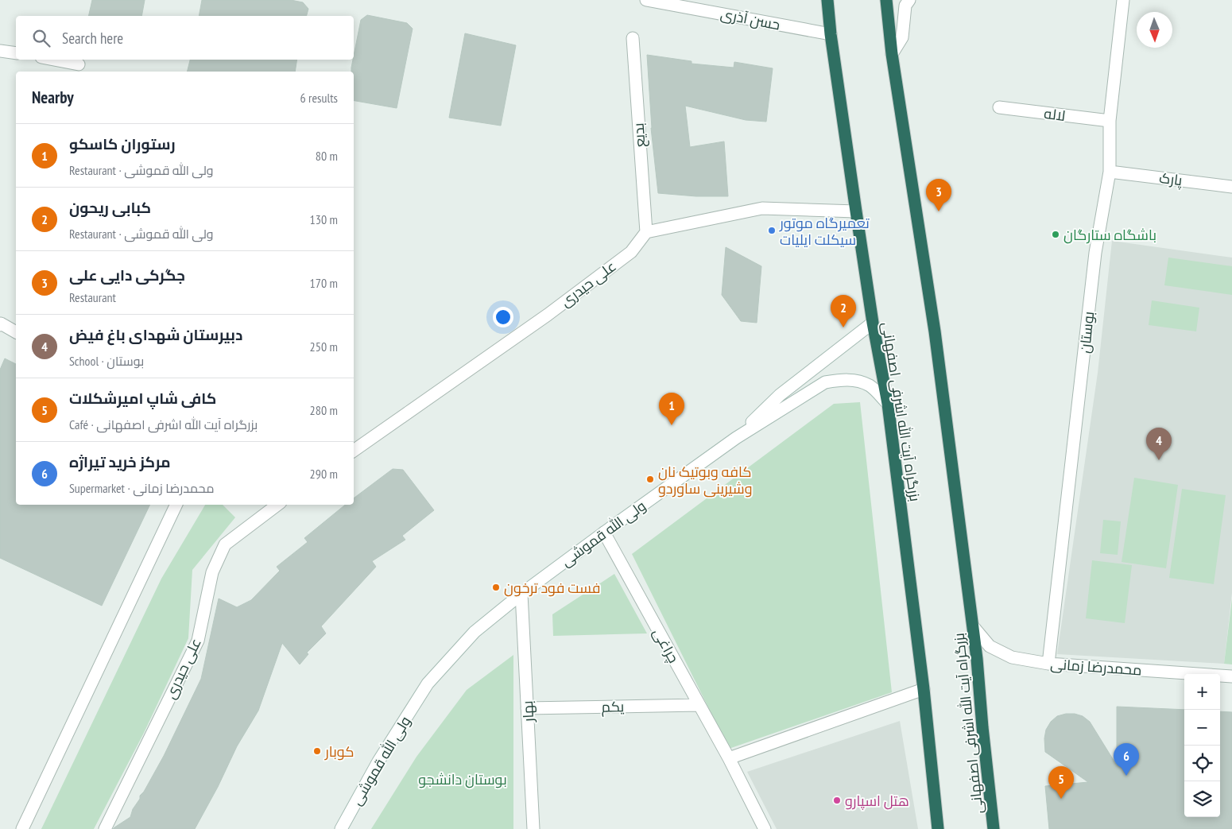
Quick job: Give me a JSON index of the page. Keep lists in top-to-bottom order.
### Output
{
  "streets": {
    "highway": ["بزرگراه آیت الله اشرفی اصفهانی"],
    "street": [
      "حسن آذری",
      "لاله",
      "بدیع",
      "پارک",
      "علی حیدری",
      "بوستان",
      "ولی الله قموشی",
      "چراغی",
      "محمدرضا زمانی",
      "یکم",
      "بهار"
    ]
  },
  "crossings": [
    ["حسن آذری", "بزرگراه آیت الله اشرفی اصفهانی"],
    ["لاله", "بوستان"],
    ["بدیع", "علی حیدری"],
    ["پارک", "بوستان"],
    ["بوستان", "محمدرضا زمانی"],
    ["بزرگراه آیت الله اشرفی اصفهانی", "ولی الله قموشی"],
    ["بزرگراه آیت الله اشرفی اصفهانی", "محمدرضا زمانی"],
    ["ولی الله قموشی", "چراغی"],
    ["ولی الله قموشی", "بهار"],
    ["چراغی", "یکم"],
    ["یکم", "بهار"]
  ],
  "parks": ["بوستان دانشجو"],
  "places": [
    "تعمیرگاه موتور سیکلت ایلیات",
    "باشگاه ستارگان",
    "کافه وبوتیک نان وشیرینی ساوردو",
    "فست فود ترخون",
    "کوبار",
    "هتل اسپارو"
  ],
  "north": "bottom",
  "page": {
    "search": "Search here",
    "heading": ["Nearby", "6 results"],
    "list": [
      {
        "mark": "1",
        "name": "رستوران کاسکو",
        "note": "Restaurant · ولی الله قموشی",
        "value": "80 m"
      },
      {
        "mark": "2",
        "name": "کبابی ریحون",
        "note": "Restaurant · ولی الله قموشی",
        "value": "130 m"
      },
      {
        "mark": "3",
        "name": "جگرکی دایی علی",
        "note": "Restaurant",
        "value": "170 m"
      },
      {
        "mark": "4",
        "name": "دبیرستان شهدای باغ فیض",
        "note": "School · بوستان",
        "value": "250 m"
      },
      {
        "mark": "5",
        "name": "کافی شاپ امیرشکلات",
        "note": "Café · بزرگراه آیت الله اشرفی اصفهانی",
        "value": "280 m"
      },
      {
        "mark": "6",
        "name": "مرکز خرید تیراژه",
        "note": "Supermarket · محمدرضا زمانی",
        "value": "290 m"
      }
    ],
    "pins": [
      "3",
      "2",
      "1",
      "4",
      "6",
      "5"
    ],
    "map_buttons": ["+", "−"]
  }
}
